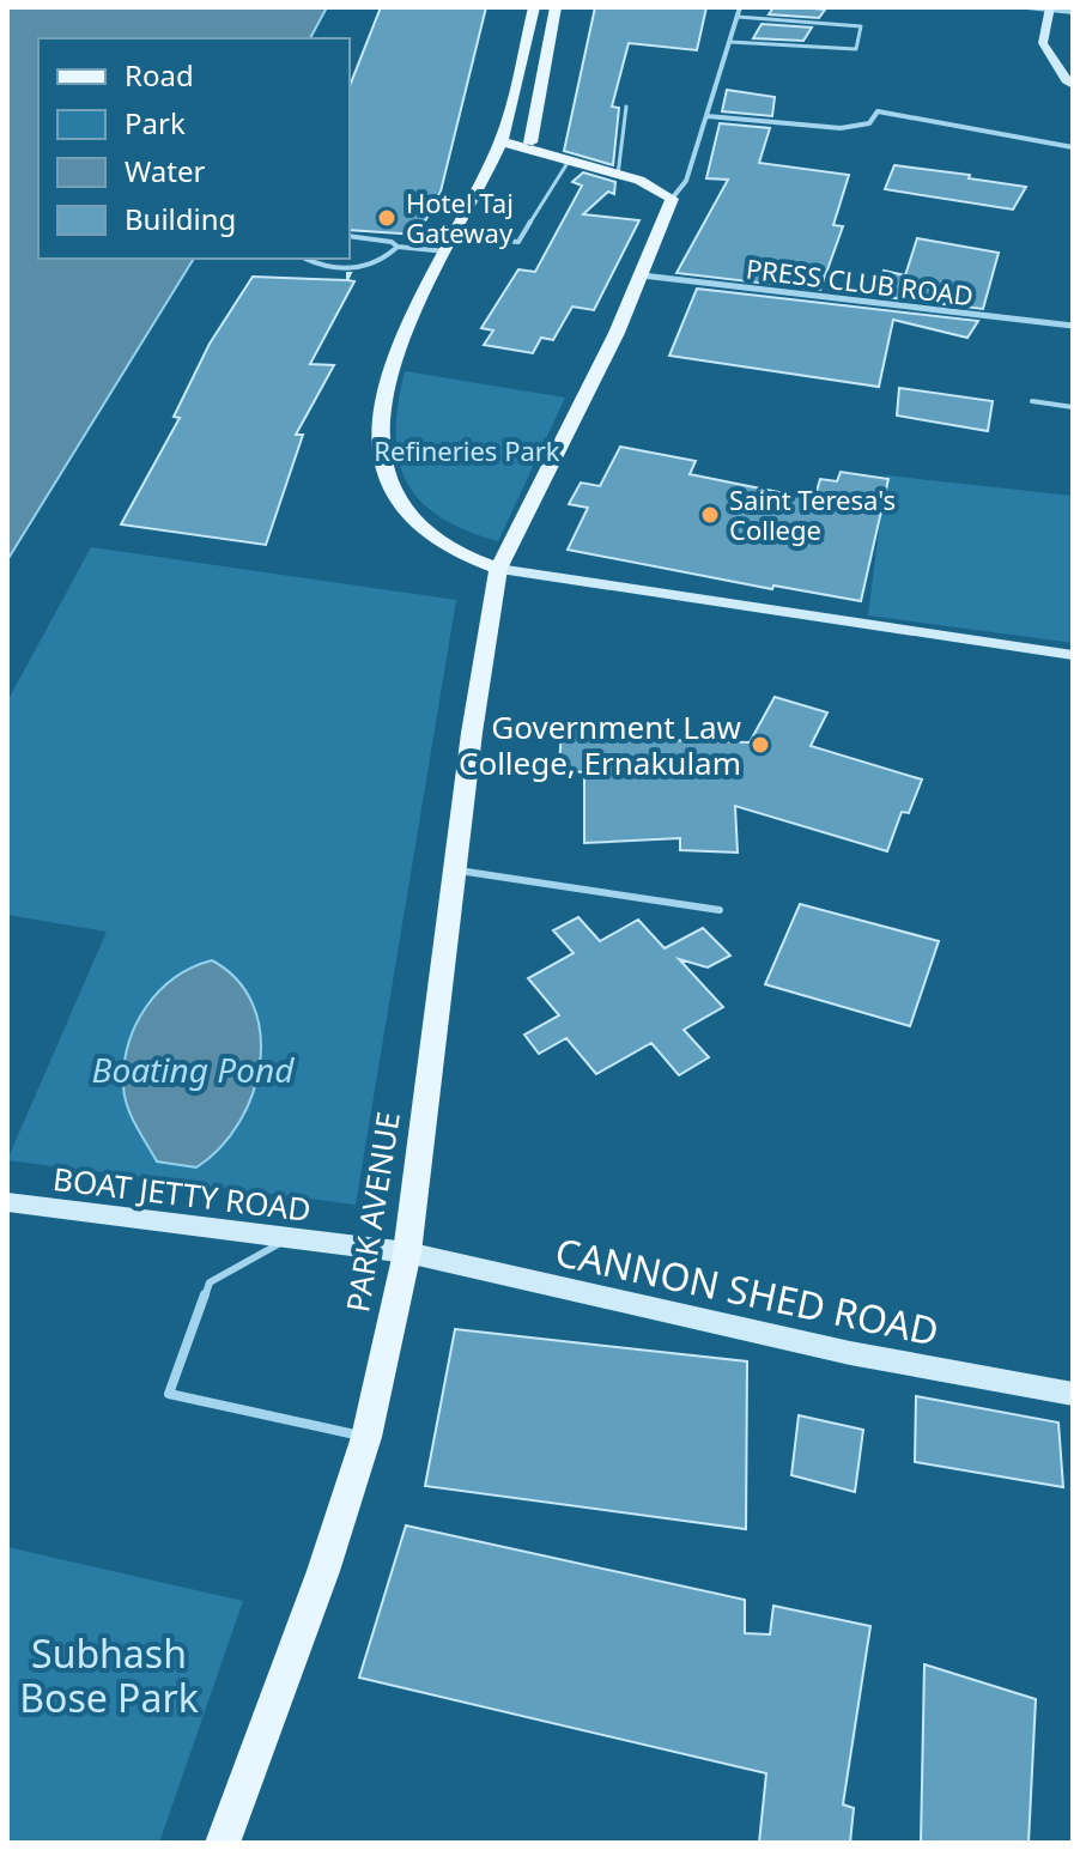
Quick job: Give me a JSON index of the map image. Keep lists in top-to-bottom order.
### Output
{
  "streets": {
    "main road": ["PARK AVENUE"],
    "street": ["PRESS CLUB ROAD", "BOAT JETTY ROAD", "CANNON SHED ROAD"]
  },
  "crossings": [
    ["PRESS CLUB ROAD", "PARK AVENUE"],
    ["BOAT JETTY ROAD", "PARK AVENUE"],
    ["BOAT JETTY ROAD", "CANNON SHED ROAD"],
    ["PARK AVENUE", "CANNON SHED ROAD"]
  ],
  "water": ["Boating Pond"],
  "parks": ["Refineries Park", "Subhash Bose Park"],
  "places": ["Hotel Taj Gateway", "Saint Teresa's College", "Government Law College, Ernakulam"],
  "legend": [
    "Road",
    "Park",
    "Water",
    "Building"
  ]
}
